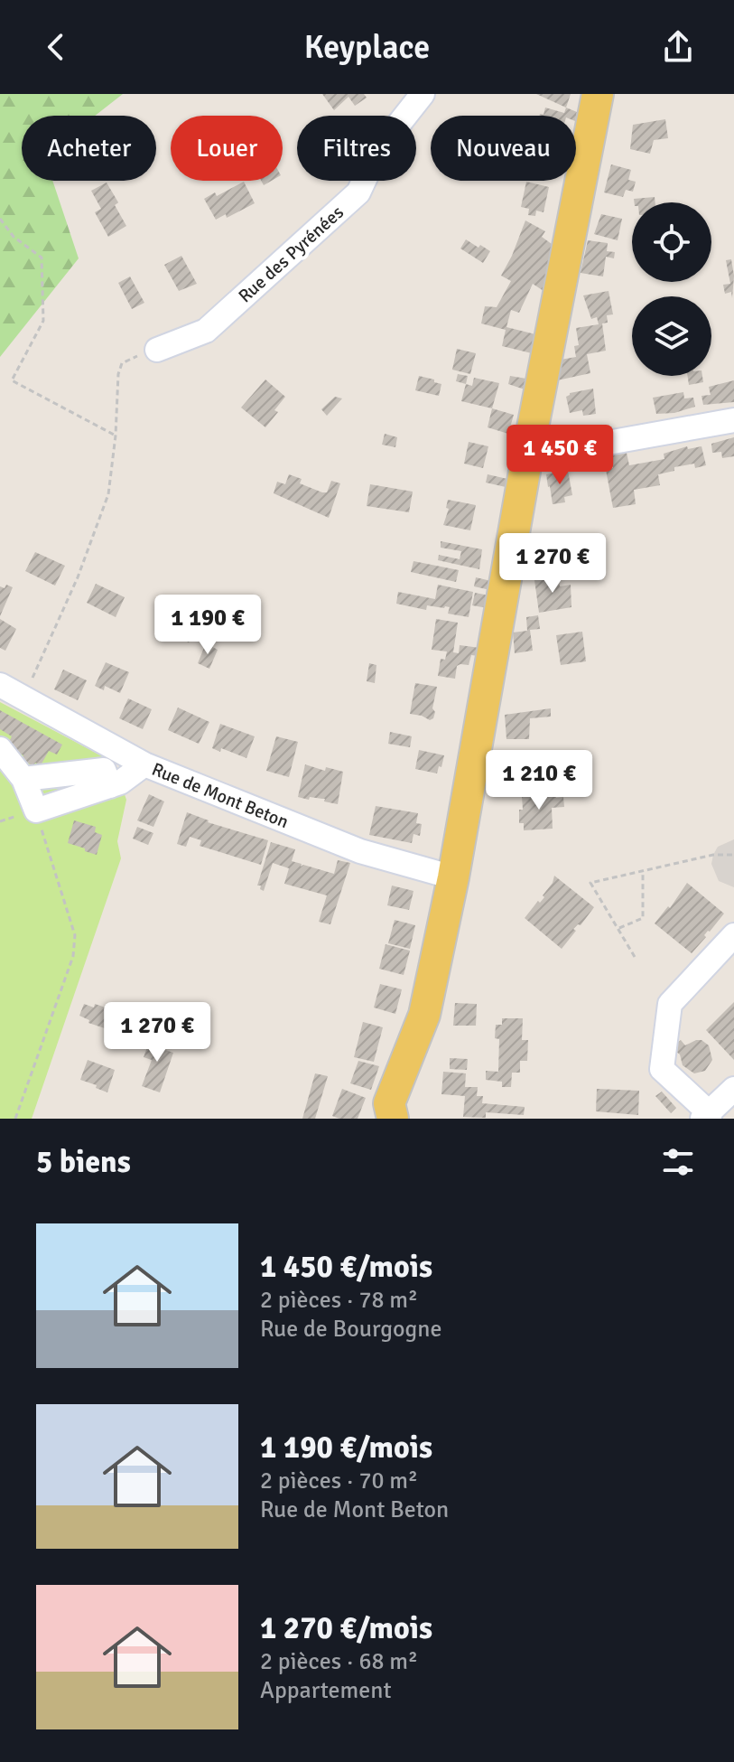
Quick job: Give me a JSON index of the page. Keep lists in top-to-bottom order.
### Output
{
  "streets": {
    "street": ["Rue des Pyrénées", "Rue de Mont Beton"]
  },
  "page": {
    "header": "Keyplace",
    "chip": [
      "Acheter",
      "Louer",
      "Filtres",
      "Nouveau"
    ],
    "price": [
      "1 450 €",
      "1 270 €",
      "1 190 €",
      "1 210 €",
      "1 270 €"
    ],
    "heading": "5 biens",
    "list": [
      {
        "name": "1 450 €/mois",
        "note": "2 pièces · 78 m² · Rue de Bourgogne"
      },
      {
        "name": "1 190 €/mois",
        "note": "2 pièces · 70 m² · Rue de Mont Beton"
      },
      {
        "name": "1 270 €/mois",
        "note": "2 pièces · 68 m² · Appartement"
      }
    ]
  }
}
